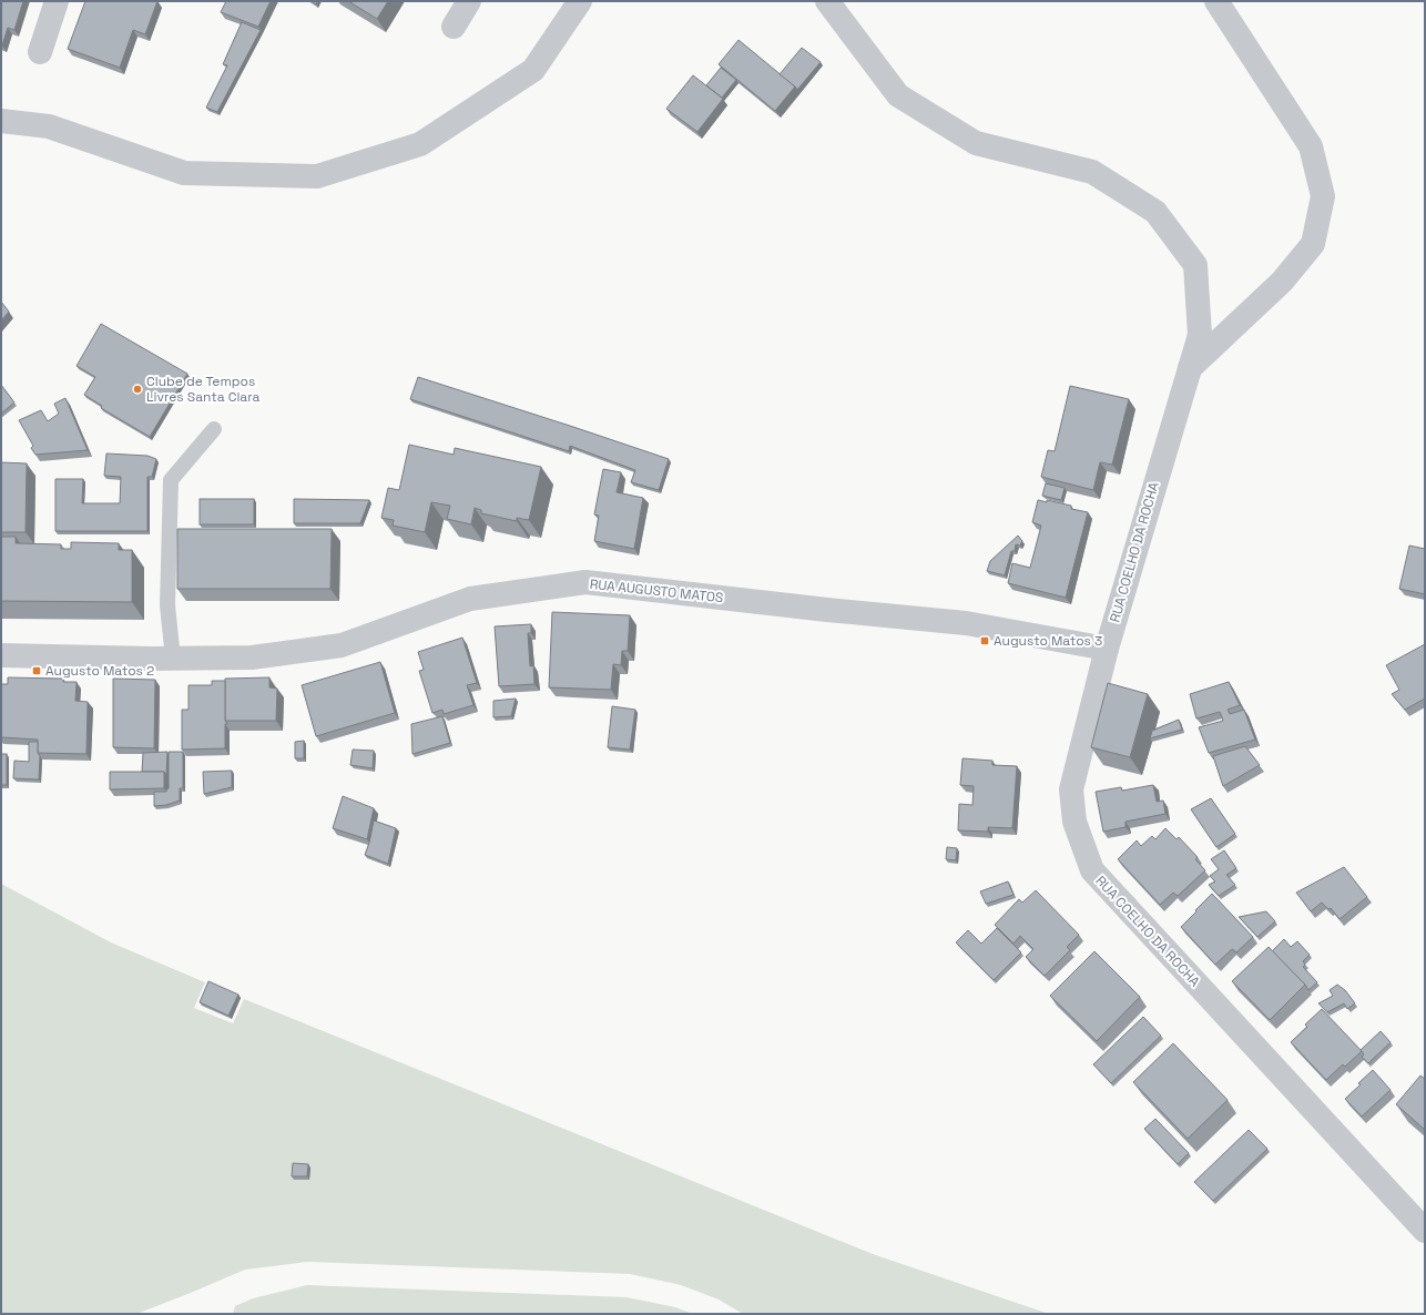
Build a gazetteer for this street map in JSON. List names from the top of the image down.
{
  "streets": {
    "street": ["RUA COELHO DA ROCHA", "RUA AUGUSTO MATOS"]
  },
  "crossings": [
    ["RUA COELHO DA ROCHA", "RUA AUGUSTO MATOS"]
  ],
  "places": {
    "other": ["Clube de Tempos Livres Santa Clara"],
    "transit": ["Augusto Matos 3", "Augusto Matos 2"]
  }
}
